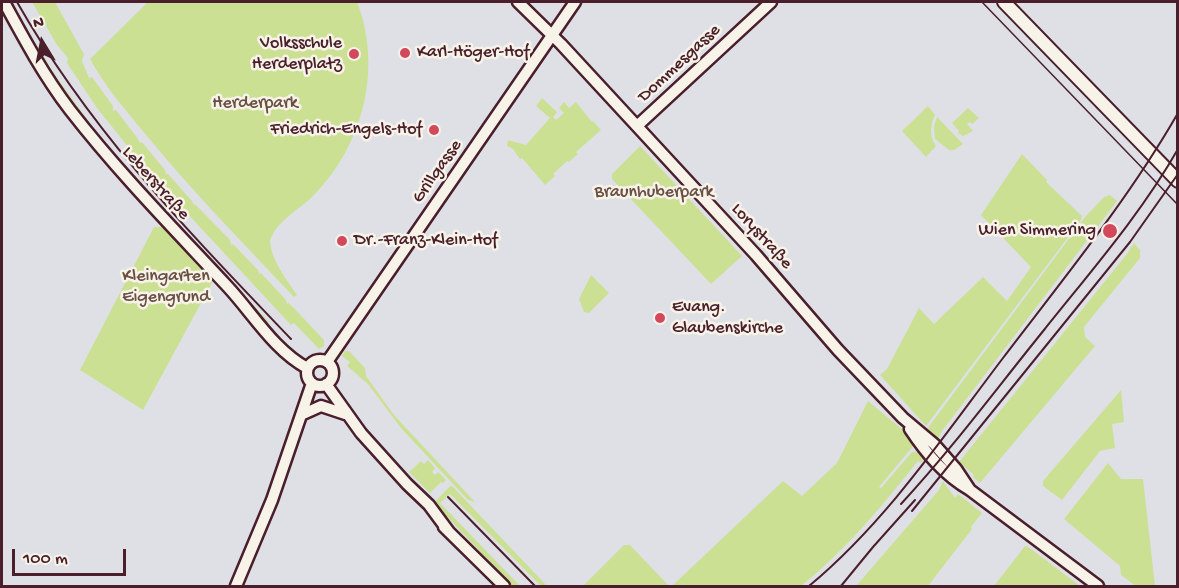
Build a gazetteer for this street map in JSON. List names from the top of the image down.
{
  "streets": {
    "main road": [
      "Dommesgasse",
      "Grillgasse",
      "Leberstraße",
      "Lorystraße"
    ]
  },
  "crossings": [
    ["Dommesgasse", "Lorystraße"],
    ["Grillgasse", "Leberstraße"],
    ["Grillgasse", "Lorystraße"]
  ],
  "parks": ["Herderpark", "Braunhuberpark", "Kleingarten Eigengrund"],
  "places": [
    "Karl-Höger-Hof",
    "Volksschule Herderplatz",
    "Friedrich-Engels-Hof",
    "Wien Simmering",
    "Dr.-Franz-Klein-Hof",
    "Evang. Glaubenskirche"
  ],
  "scale_bar": "100 m",
  "north": "top"
}
